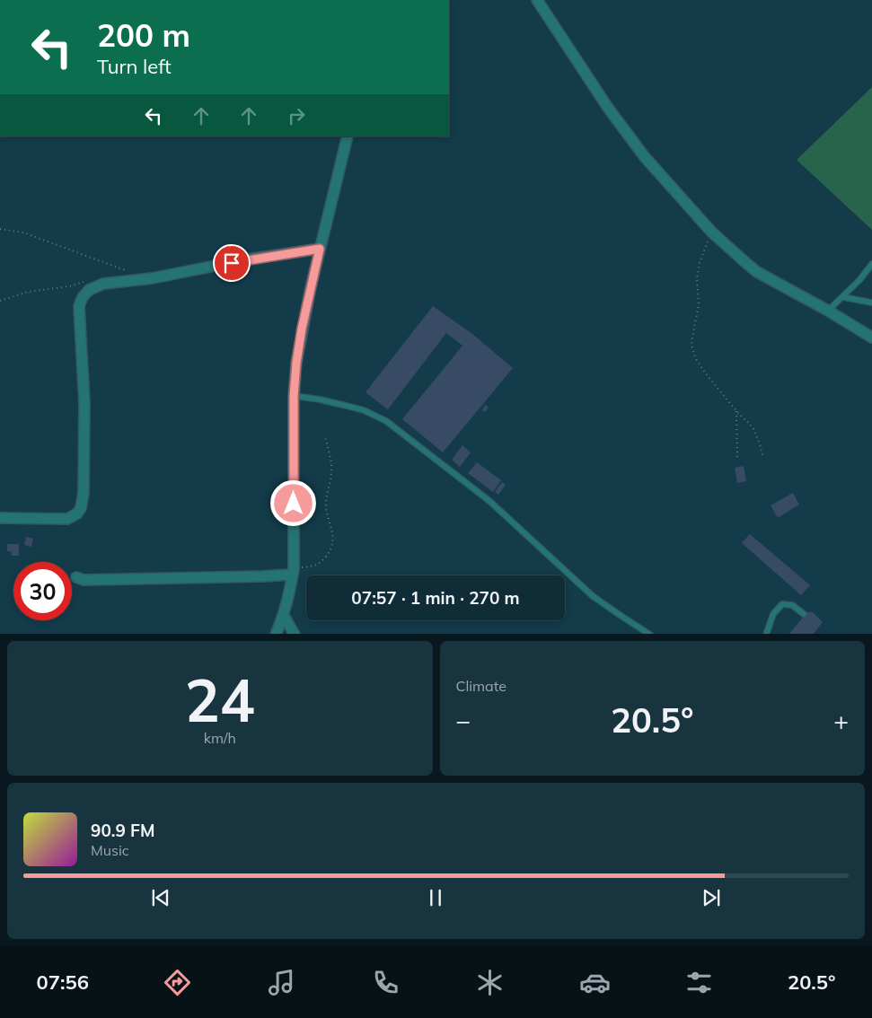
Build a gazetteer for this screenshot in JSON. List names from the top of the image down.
{
  "page": {
    "turn": ["200 m", "Turn left"],
    "limit": "30",
    "trip": "07:57 · 1 min · 270 m",
    "tile": [
      ["24", "km/h"],
      "Climate"
    ],
    "heat": ["−", "20.5°", "+"],
    "song": ["90.9 FM", "Music"],
    "tabs": ["07:56", "20.5°"]
  }
}
